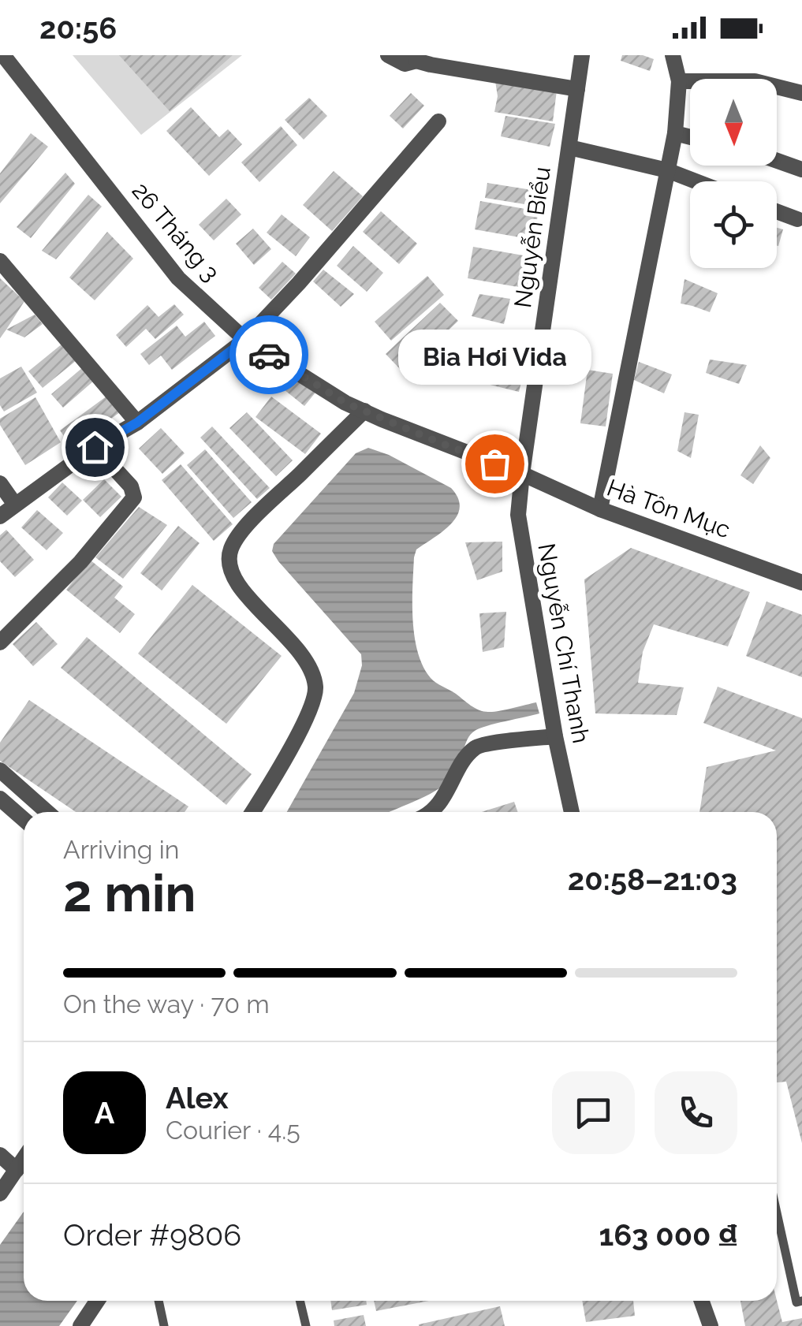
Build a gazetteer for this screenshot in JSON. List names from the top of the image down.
{
  "streets": {
    "street": [
      "26 Tháng 3",
      "Nguyễn Biểu",
      "Hà Tôn Mục",
      "Nguyễn Chí Thanh"
    ]
  },
  "crossings": [
    ["26 Tháng 3", "Nguyễn Biểu"],
    ["26 Tháng 3", "Hà Tôn Mục"],
    ["26 Tháng 3", "Nguyễn Chí Thanh"],
    ["Nguyễn Biểu", "Hà Tôn Mục"],
    ["Nguyễn Biểu", "Nguyễn Chí Thanh"],
    ["Hà Tôn Mục", "Nguyễn Chí Thanh"]
  ],
  "places": ["Bia Hơi Vida"],
  "north": "bottom",
  "page": {
    "status": "20:56",
    "bubble": "Bia Hơi Vida",
    "heading": ["2 min", "Arriving in", "20:58–21:03"],
    "panel": [
      "Alex",
      "Courier · 4.5",
      "Order #9806",
      "163 000 ₫"
    ],
    "bar": "On the way · 70 m",
    "round": "A"
  }
}
